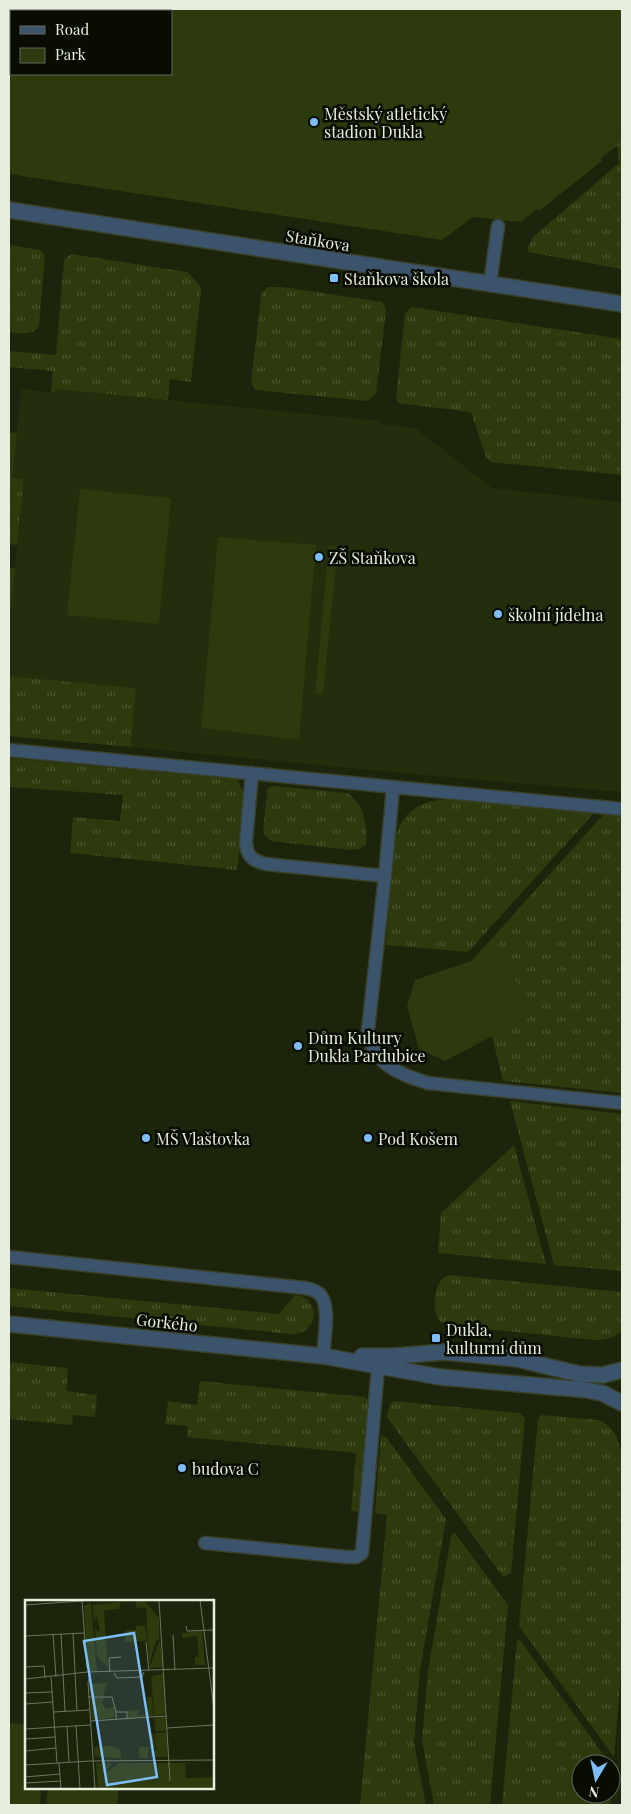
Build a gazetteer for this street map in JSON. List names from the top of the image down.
{
  "streets": {
    "street": ["Staňkova", "Gorkého"]
  },
  "places": {
    "other": [
      "Městský atletický stadion Dukla",
      "ZŠ Staňkova",
      "školní jídelna",
      "Dům Kultury Dukla Pardubice",
      "MŠ Vlaštovka",
      "Pod Košem",
      "budova C"
    ],
    "transit": ["Staňkova škola", "Dukla, kulturní dům"]
  },
  "legend": ["Road", "Park"],
  "north": "bottom"
}
